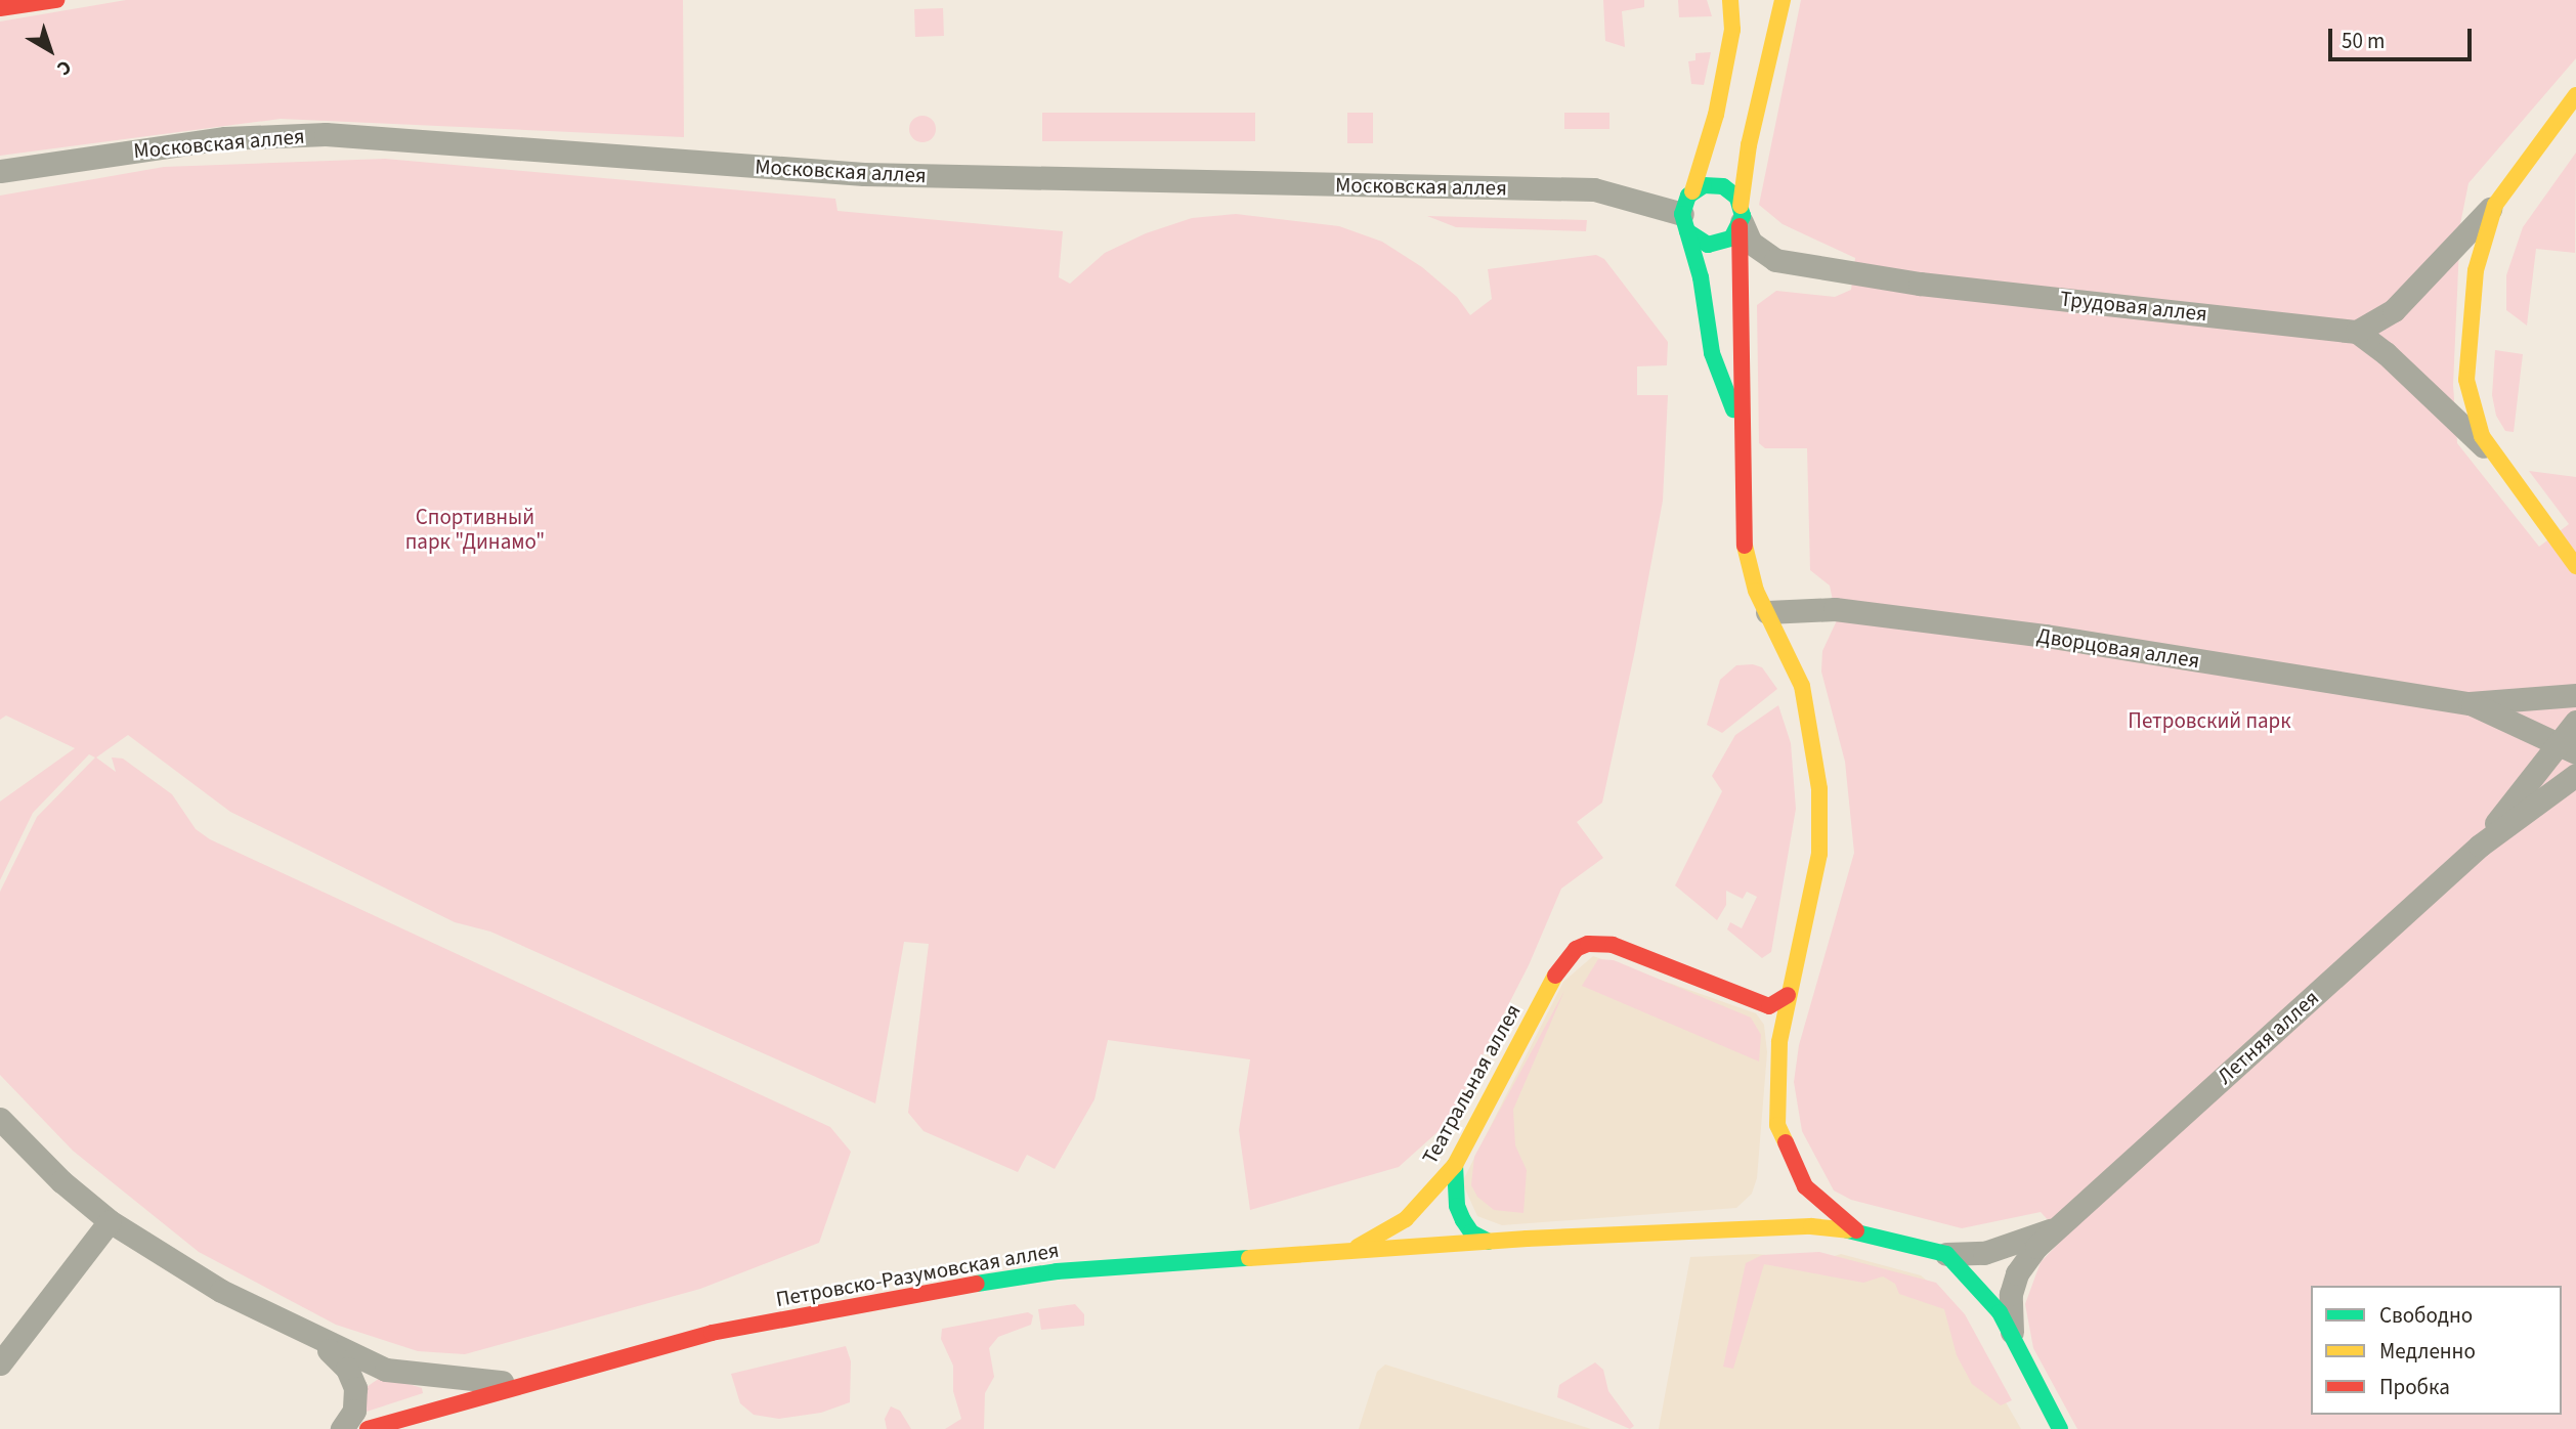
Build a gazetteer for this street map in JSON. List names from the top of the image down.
{
  "streets": {
    "street": [
      "Московская аллея",
      "Трудовая аллея",
      "Дворцовая аллея",
      "Летняя аллея",
      "Театральная аллея",
      "Петровско-Разумовская аллея"
    ]
  },
  "crossings": [
    ["Московская аллея", "Трудовая аллея"],
    ["Дворцовая аллея", "Летняя аллея"],
    ["Театральная аллея", "Петровско-Разумовская аллея"]
  ],
  "parks": ["Спортивный парк \"Динамо\"", "Петровский парк"],
  "legend": ["Свободно", "Медленно", "Пробка"],
  "scale_bar": "50 m",
  "north": "bottom right"
}
